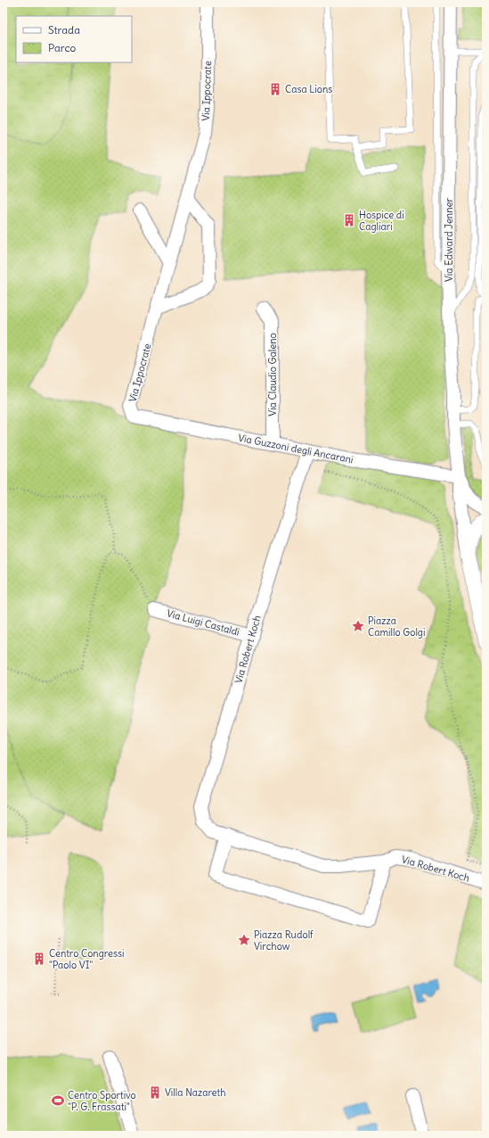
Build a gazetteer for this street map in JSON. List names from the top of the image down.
{
  "streets": {
    "street": [
      "Via Ippocrate",
      "Via Edward Jenner",
      "Via Claudio Galeno",
      "Via Guzzoni degli Ancarani",
      "Via Luigi Castaldi",
      "Via Robert Koch"
    ]
  },
  "crossings": [
    ["Via Ippocrate", "Via Guzzoni degli Ancarani"],
    ["Via Edward Jenner", "Via Guzzoni degli Ancarani"],
    ["Via Claudio Galeno", "Via Guzzoni degli Ancarani"],
    ["Via Guzzoni degli Ancarani", "Via Robert Koch"],
    ["Via Luigi Castaldi", "Via Robert Koch"]
  ],
  "places": {
    "building": [
      "Casa Lions",
      "Hospice di Cagliari",
      "Centro Congressi \"Paolo VI\"",
      "Villa Nazareth"
    ],
    "place": ["Piazza Camillo Golgi", "Piazza Rudolf Virchow"],
    "sports": ["Centro Sportivo \"P. G. Frassati\""]
  },
  "legend": ["Strada", "Parco"]
}
